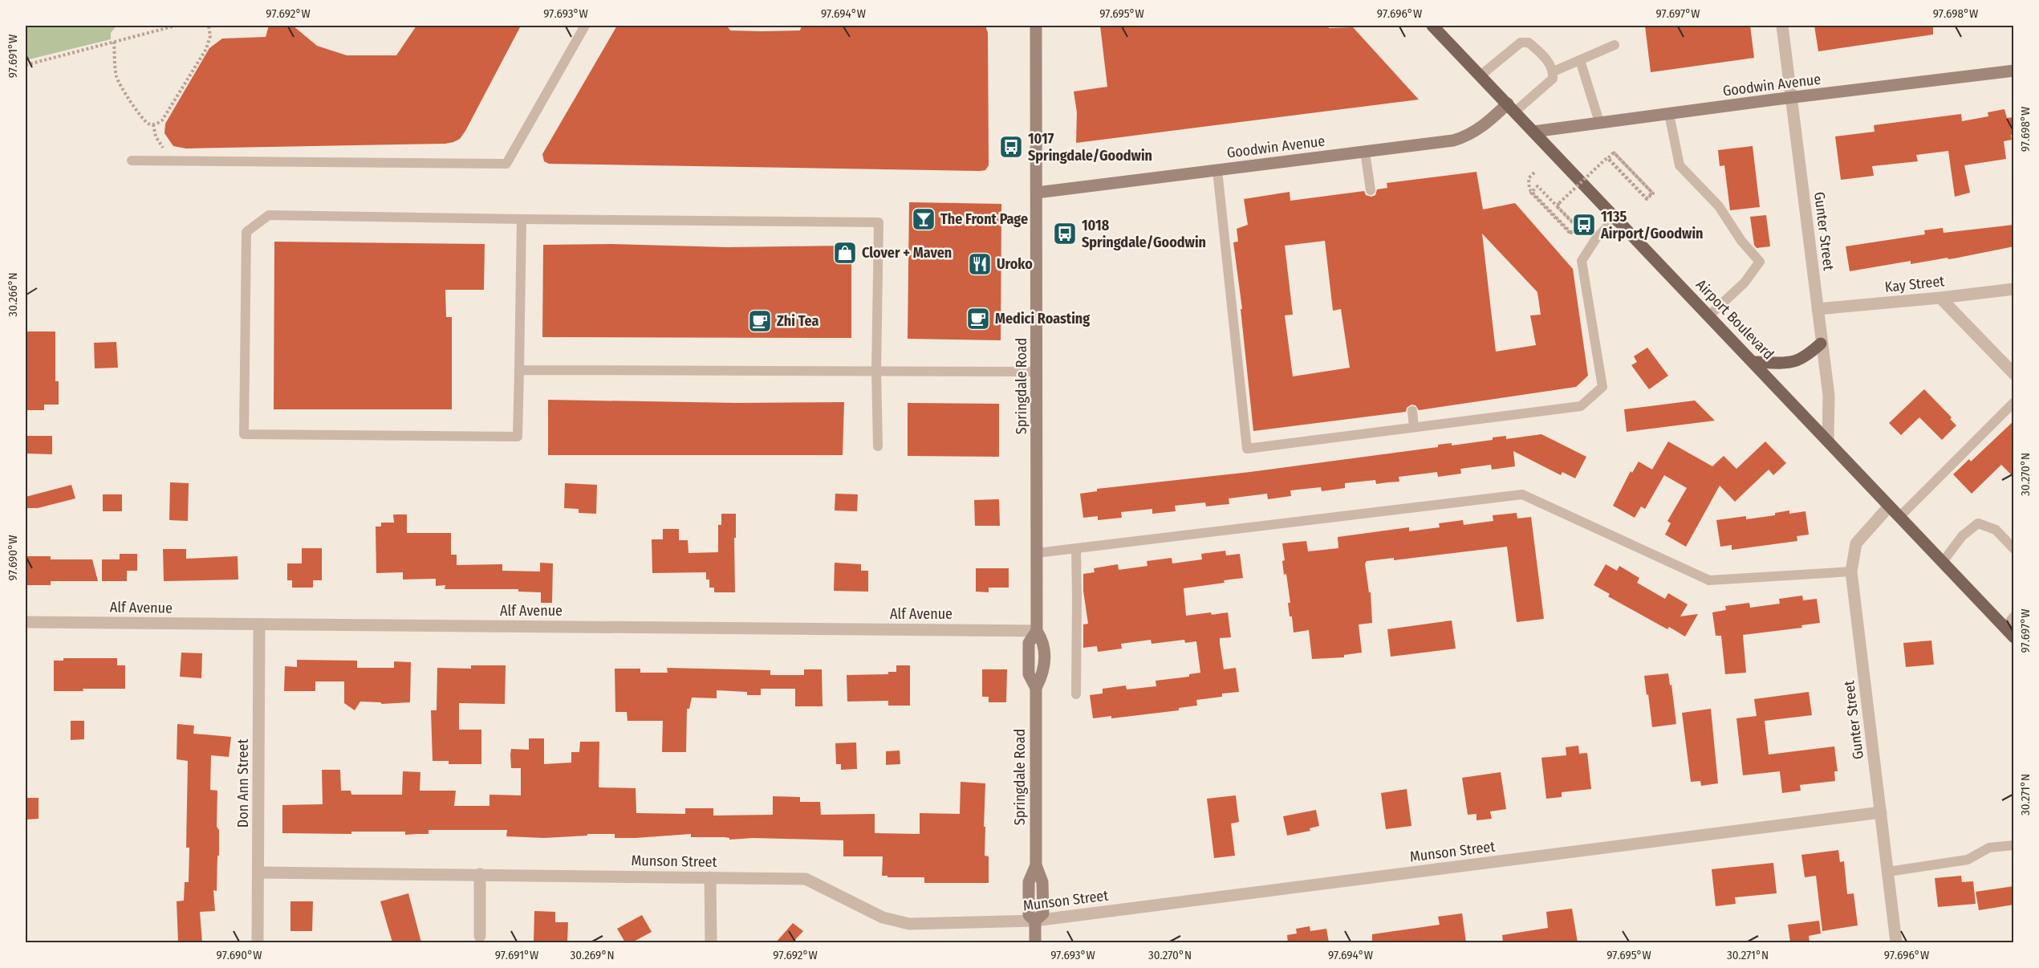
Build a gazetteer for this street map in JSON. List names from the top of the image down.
{
  "streets": {
    "main road": ["Airport Boulevard"],
    "street": [
      "Goodwin Avenue",
      "Gunter Street",
      "Kay Street",
      "Springdale Road",
      "Alf Avenue",
      "Don Ann Street",
      "Munson Street"
    ]
  },
  "crossings": [
    ["Goodwin Avenue", "Gunter Street"],
    ["Goodwin Avenue", "Airport Boulevard"],
    ["Goodwin Avenue", "Springdale Road"],
    ["Gunter Street", "Kay Street"],
    ["Gunter Street", "Airport Boulevard"],
    ["Gunter Street", "Munson Street"],
    ["Springdale Road", "Alf Avenue"],
    ["Springdale Road", "Munson Street"],
    ["Alf Avenue", "Don Ann Street"],
    ["Don Ann Street", "Munson Street"]
  ],
  "places": {
    "bus stop": ["1017 Springdale/Goodwin", "1135 Airport/Goodwin", "1018 Springdale/Goodwin"],
    "bar": ["The Front Page"],
    "shop": ["Clover + Maven"],
    "restaurant": ["Uroko"],
    "cafe": ["Medici Roasting", "Zhi Tea"]
  },
  "coordinates": [
    "97.692°W",
    "97.693°W",
    "97.694°W",
    "97.695°W",
    "97.696°W",
    "97.697°W",
    "97.698°W",
    "97.691°W",
    "30.266°N",
    "30.270°N",
    "97.690°W",
    "30.271°N",
    "30.269°N"
  ]
}
